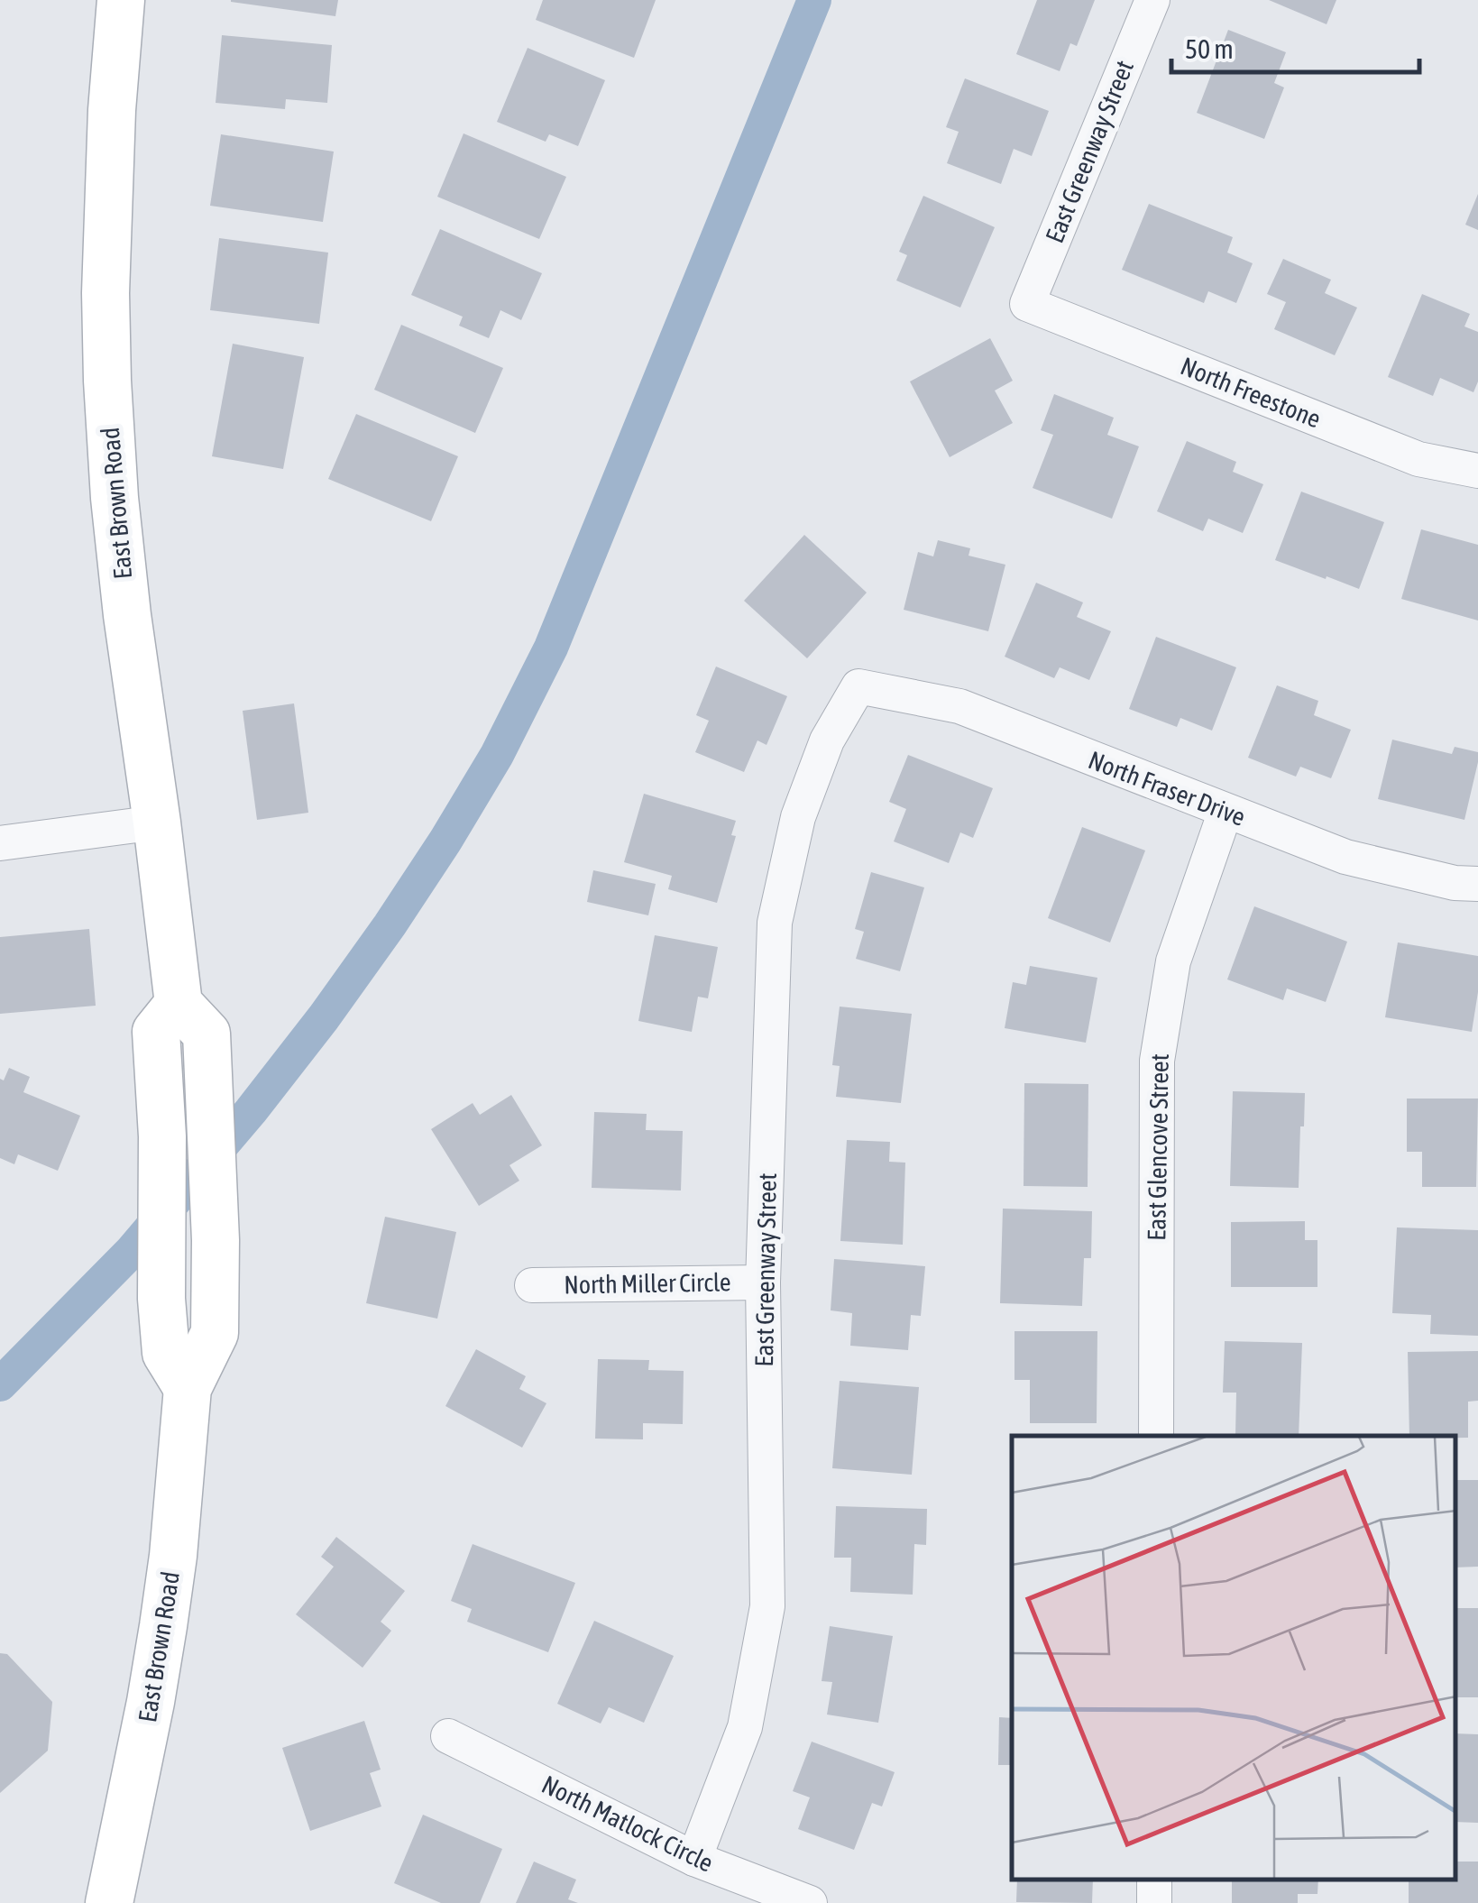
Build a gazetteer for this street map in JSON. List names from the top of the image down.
{
  "streets": {
    "main road": ["East Brown Road"],
    "street": [
      "East Greenway Street",
      "North Freestone",
      "North Fraser Drive",
      "East Glencove Street",
      "North Miller Circle",
      "North Matlock Circle"
    ]
  },
  "crossings": [
    ["East Greenway Street", "North Freestone"],
    ["East Greenway Street", "North Fraser Drive"],
    ["East Greenway Street", "North Miller Circle"],
    ["East Greenway Street", "North Matlock Circle"],
    ["North Fraser Drive", "East Glencove Street"]
  ],
  "scale_bar": "50 m"
}
